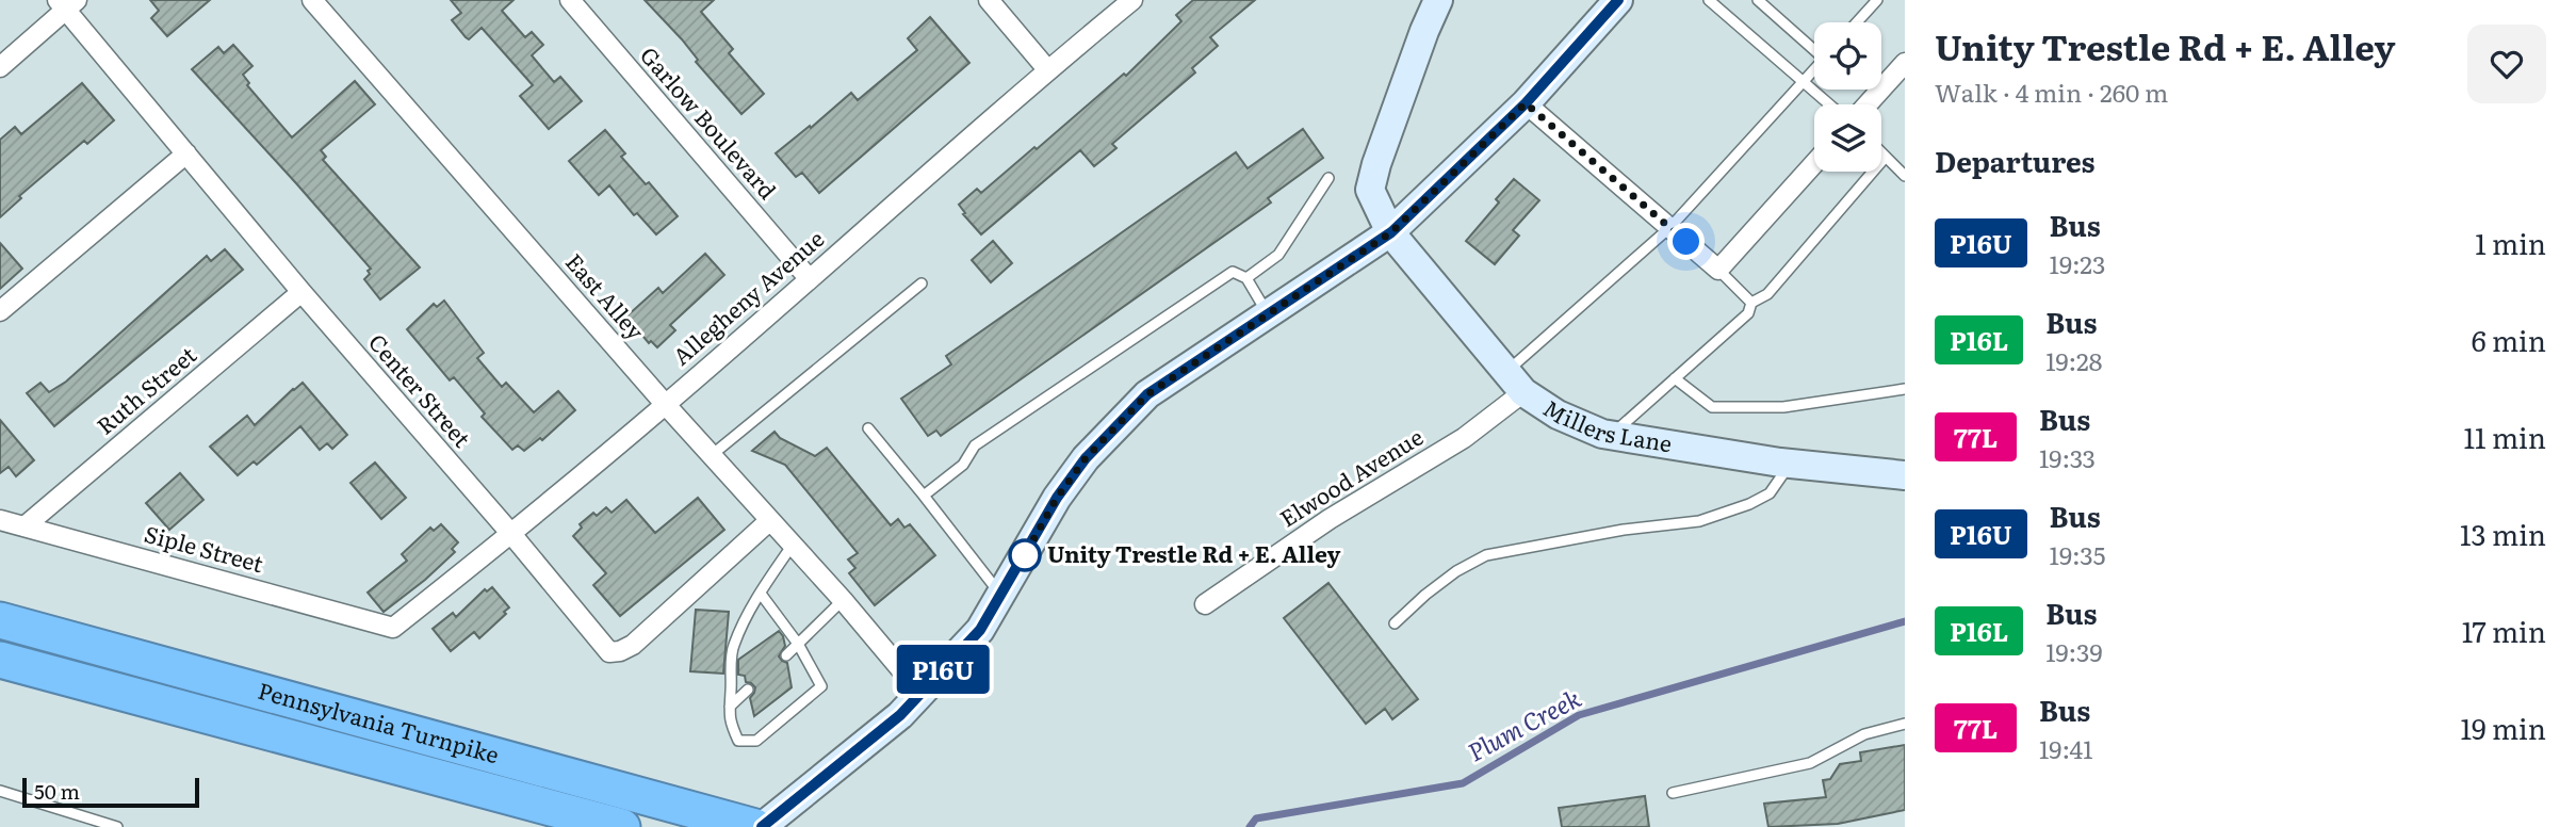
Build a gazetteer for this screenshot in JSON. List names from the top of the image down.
{
  "streets": {
    "highway": ["Pennsylvania Turnpike"],
    "street": [
      "Garlow Boulevard",
      "East Alley",
      "Allegheny Avenue",
      "Ruth Street",
      "Center Street",
      "Millers Lane",
      "Elwood Avenue",
      "Siple Street"
    ]
  },
  "crossings": [
    ["Garlow Boulevard", "Allegheny Avenue"],
    ["East Alley", "Allegheny Avenue"],
    ["East Alley", "Center Street"],
    ["Allegheny Avenue", "Center Street"],
    ["Allegheny Avenue", "Siple Street"],
    ["Ruth Street", "Center Street"],
    ["Ruth Street", "Siple Street"],
    ["Millers Lane", "Elwood Avenue"]
  ],
  "water": ["Plum Creek"],
  "places": ["Unity Trestle Rd + E. Alley"],
  "lines": ["bus line P16U"],
  "scale_bar": "50 m",
  "page": {
    "on_map": "P16U",
    "heading": [
      ["Unity Trestle Rd + E. Alley", "Walk · 4 min · 260 m"],
      "Departures"
    ],
    "list": [
      {
        "mark": "P16U",
        "name": "Bus",
        "note": "19:23",
        "value": "1 min"
      },
      {
        "mark": "P16L",
        "name": "Bus",
        "note": "19:28",
        "value": "6 min"
      },
      {
        "mark": "77L",
        "name": "Bus",
        "note": "19:33",
        "value": "11 min"
      },
      {
        "mark": "P16U",
        "name": "Bus",
        "note": "19:35",
        "value": "13 min"
      },
      {
        "mark": "P16L",
        "name": "Bus",
        "note": "19:39",
        "value": "17 min"
      },
      {
        "mark": "77L",
        "name": "Bus",
        "note": "19:41",
        "value": "19 min"
      }
    ],
    "scale": "50 m"
  }
}
